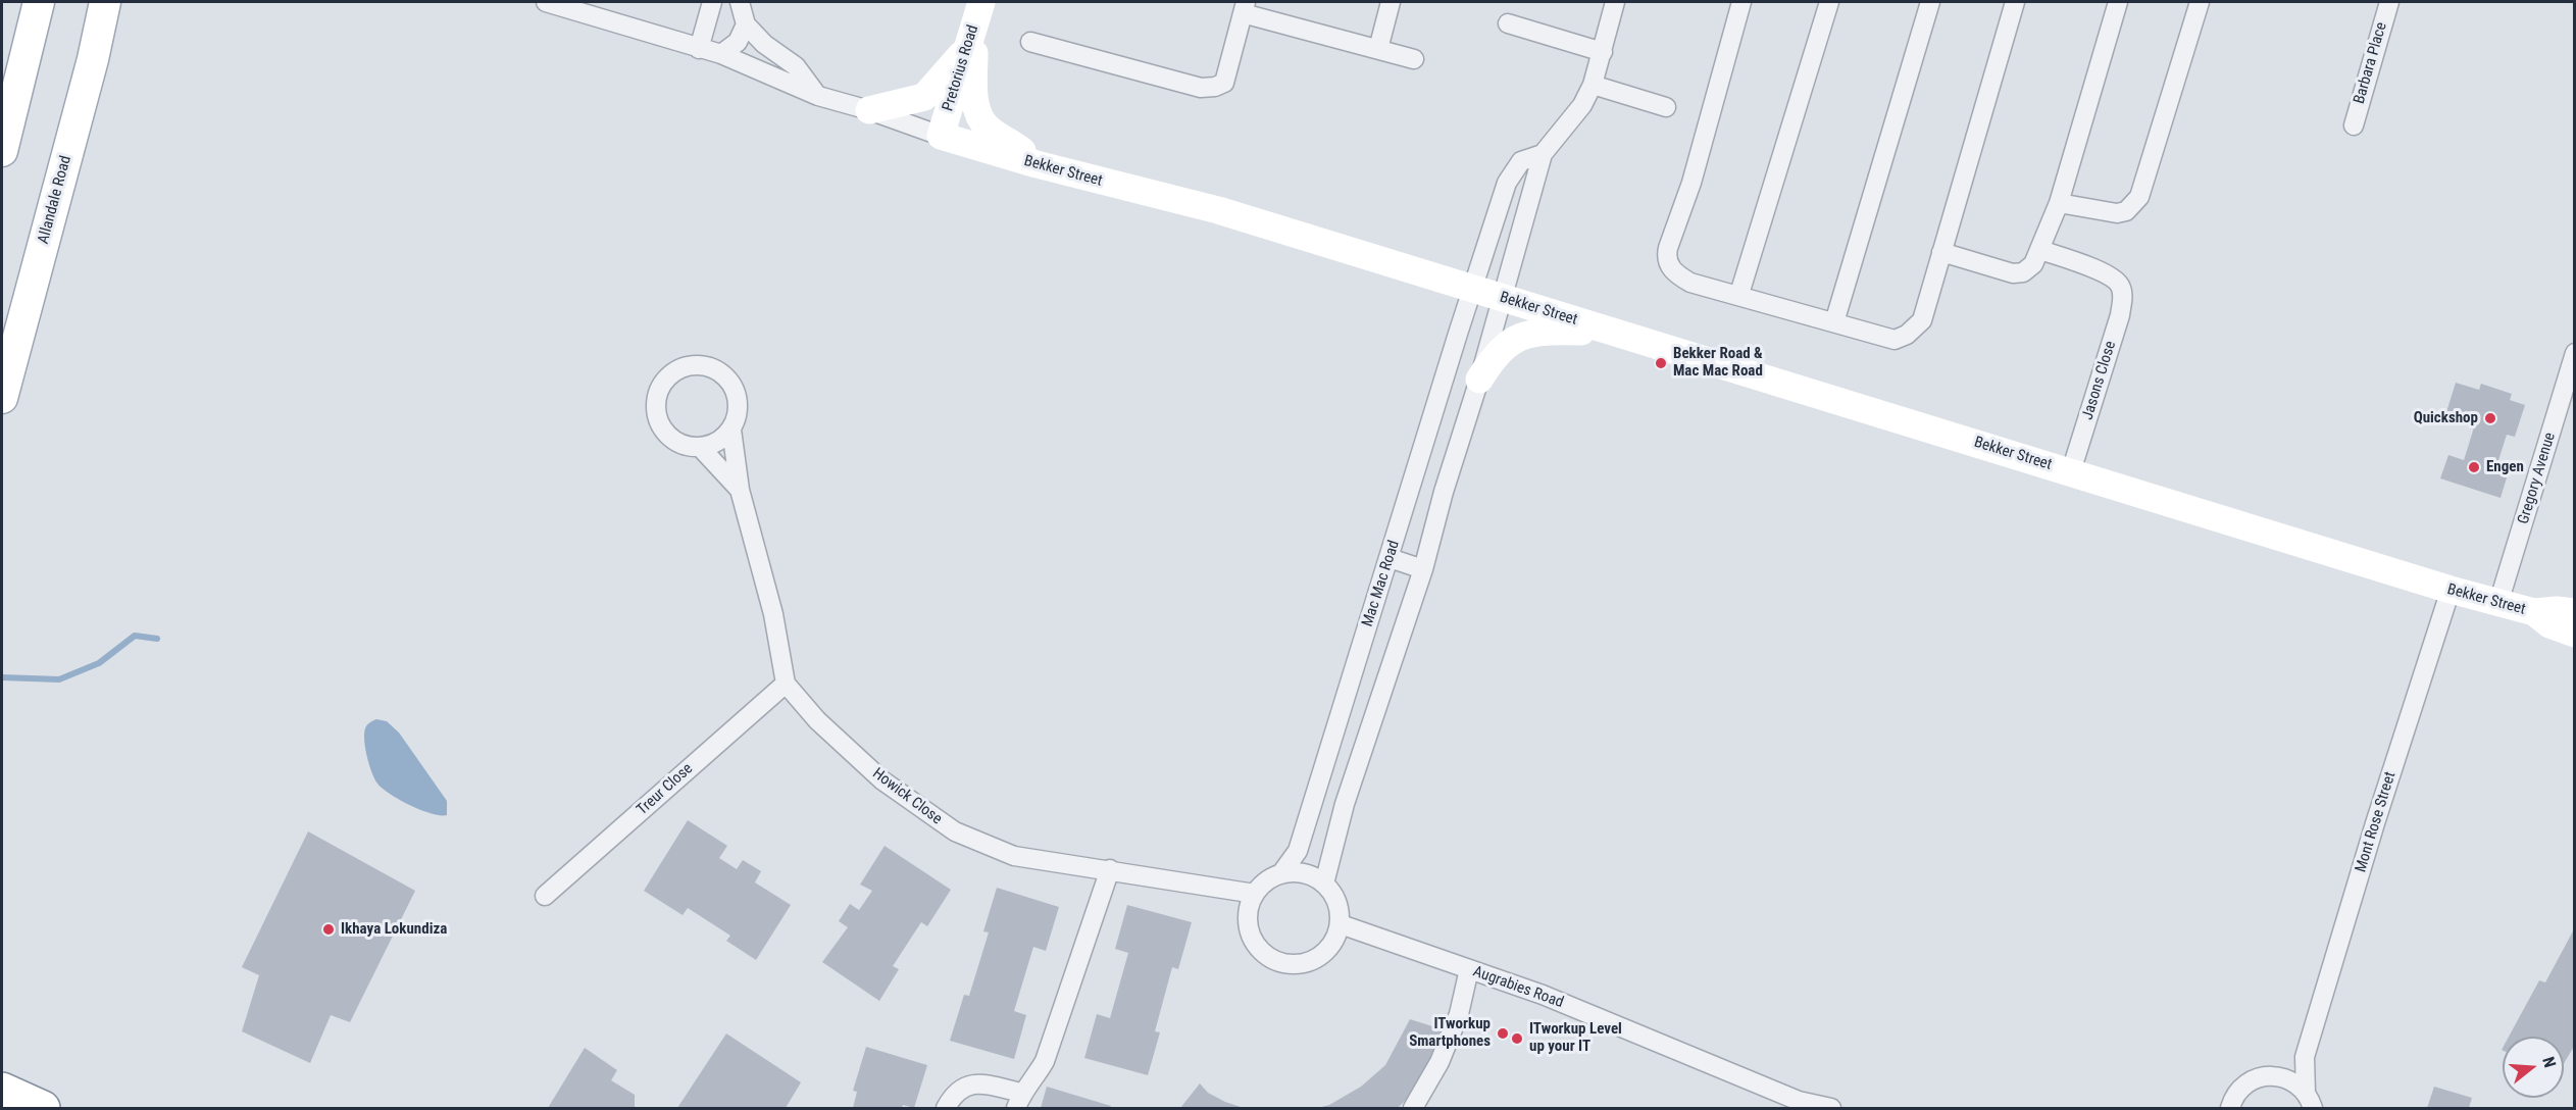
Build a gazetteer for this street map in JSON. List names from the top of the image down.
{
  "streets": {
    "main road": ["Allandale Road"],
    "street": [
      "Barbara Place",
      "Pretorius Road",
      "Bekker Street",
      "Jasons Close",
      "Gregory Avenue",
      "Mac Mac Road",
      "Treur Close",
      "Howick Close",
      "Mont Rose Street",
      "Augrabies Road"
    ]
  },
  "crossings": [
    ["Pretorius Road", "Bekker Street"],
    ["Bekker Street", "Jasons Close"],
    ["Bekker Street", "Gregory Avenue"],
    ["Bekker Street", "Mac Mac Road"],
    ["Bekker Street", "Mont Rose Street"],
    ["Mac Mac Road", "Howick Close"],
    ["Mac Mac Road", "Augrabies Road"],
    ["Treur Close", "Howick Close"],
    ["Howick Close", "Augrabies Road"]
  ],
  "places": [
    "Bekker Road & Mac Mac Road",
    "Quickshop",
    "Engen",
    "Ikhaya Lokundiza",
    "ITworkup Smartphones",
    "ITworkup Level up your IT"
  ],
  "north": "right"
}
